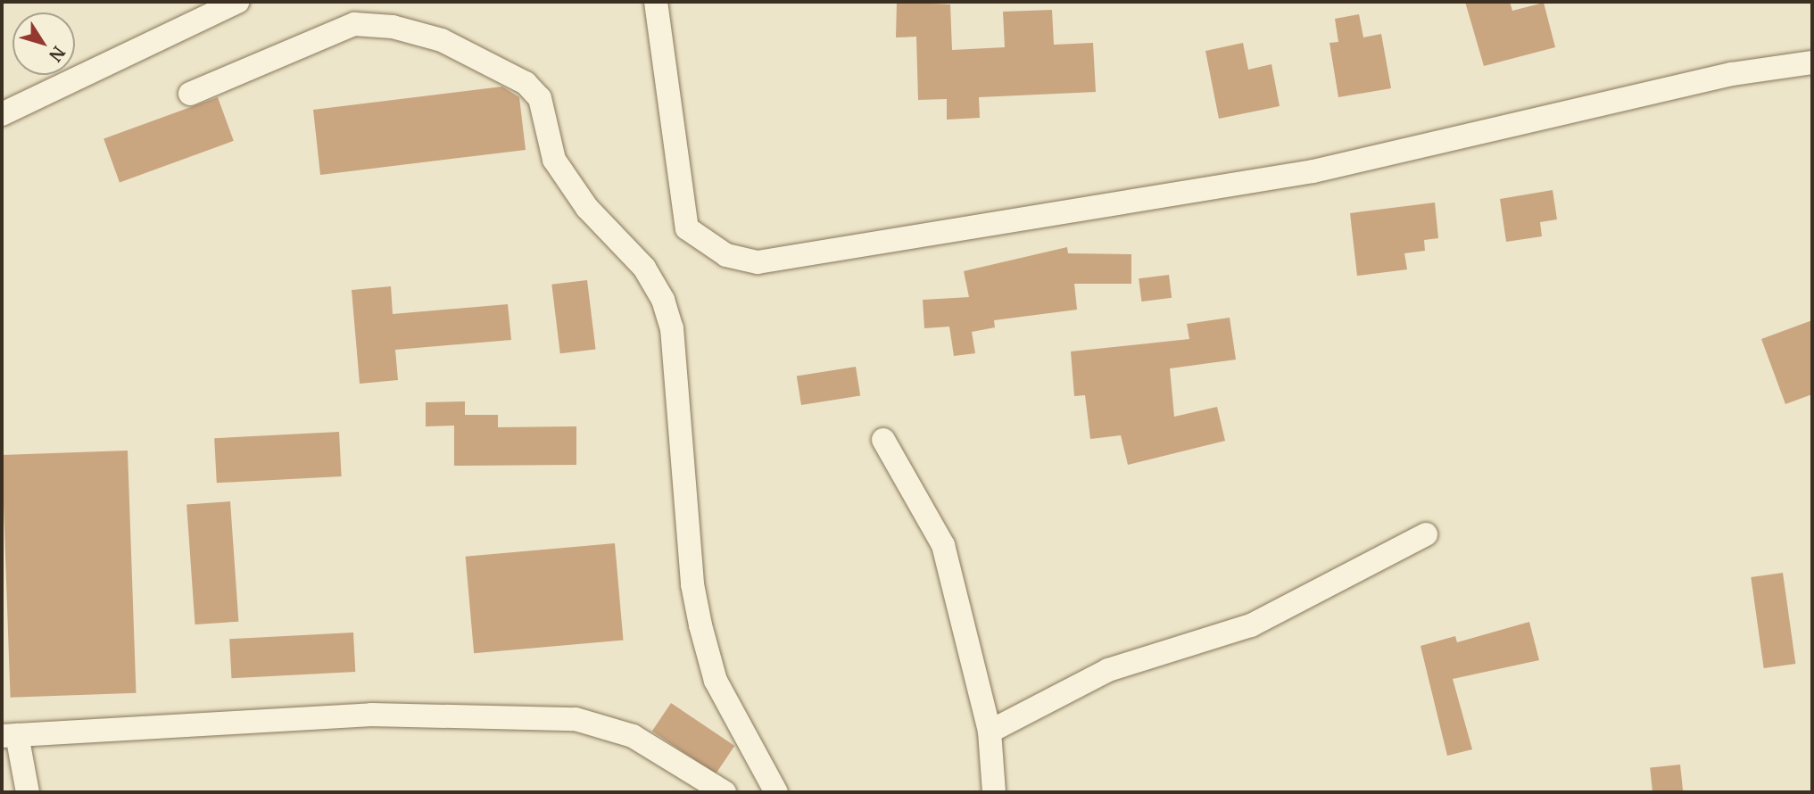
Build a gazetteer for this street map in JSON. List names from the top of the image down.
{
  "north": "bottom right"
}
